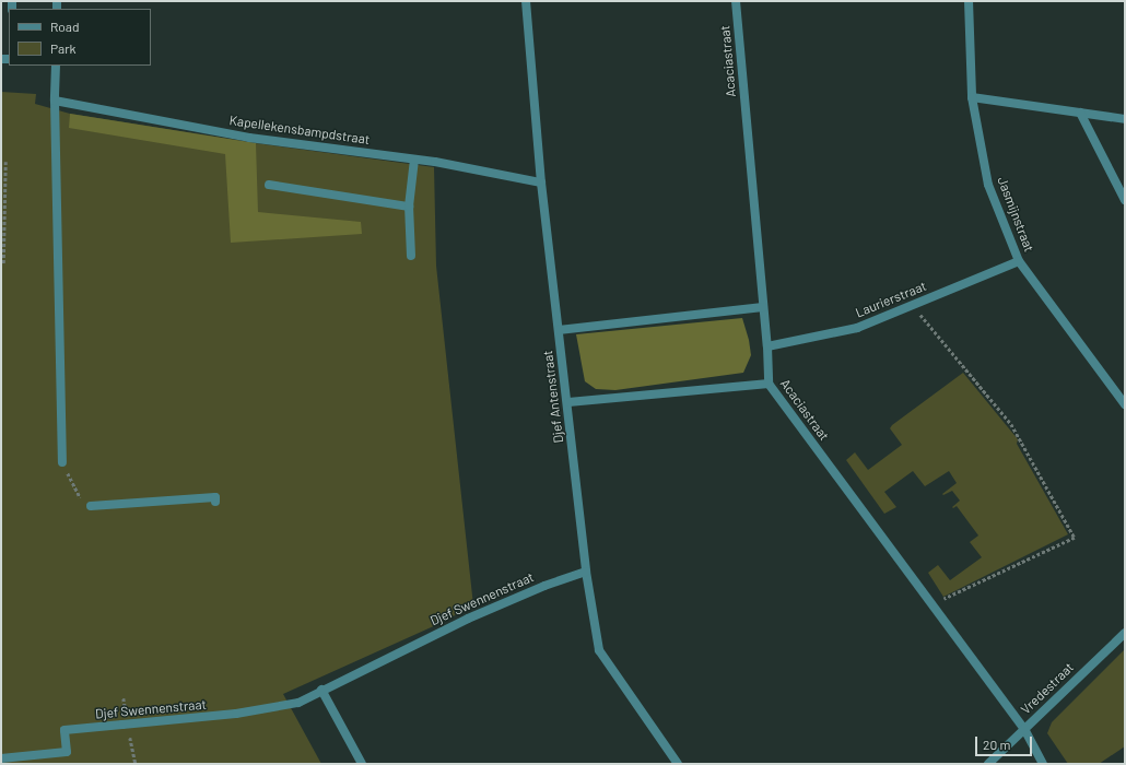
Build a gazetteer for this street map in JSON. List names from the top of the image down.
{
  "streets": {
    "street": [
      "Acaciastraat",
      "Kapellekensbampdstraat",
      "Jasmijnstraat",
      "Laurierstraat",
      "Djef Antenstraat",
      "Djef Swennenstraat",
      "Vredestraat"
    ]
  },
  "crossings": [
    ["Acaciastraat", "Laurierstraat"],
    ["Acaciastraat", "Vredestraat"],
    ["Kapellekensbampdstraat", "Djef Antenstraat"],
    ["Jasmijnstraat", "Laurierstraat"],
    ["Djef Antenstraat", "Djef Swennenstraat"]
  ],
  "legend": ["Road", "Park"],
  "scale_bar": "20 m"
}
